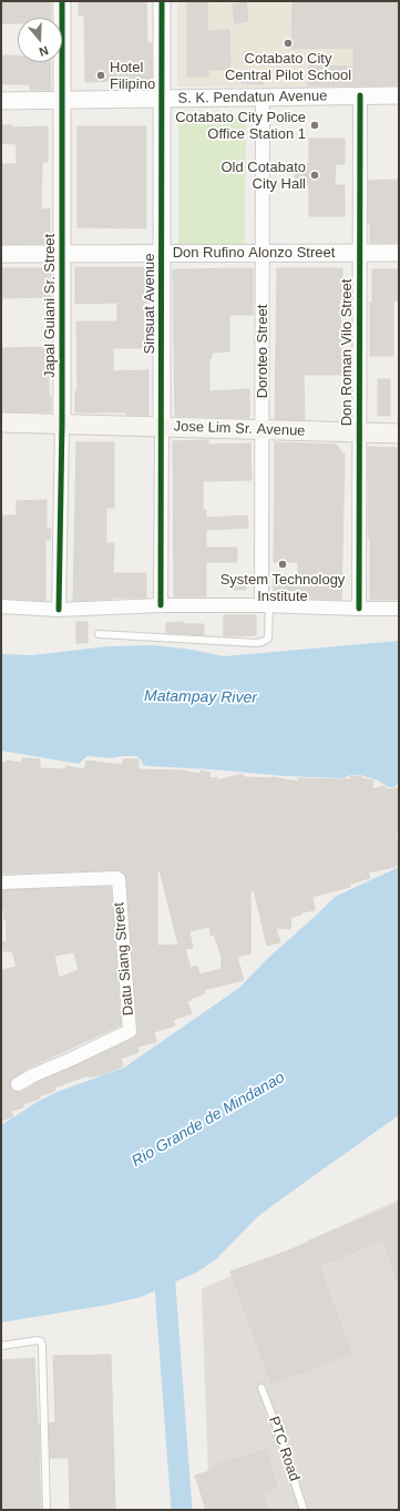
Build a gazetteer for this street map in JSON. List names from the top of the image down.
{
  "streets": {
    "main road": ["Jose Lim Sr. Avenue"],
    "street": [
      "S. K. Pendatun Avenue",
      "Don Rufino Alonzo Street",
      "Sinsuat Avenue",
      "Japal Guiani Sr. Street",
      "Doroteo Street",
      "Don Roman Vilo Street",
      "Datu Siang Street"
    ],
    "lane": ["PTC Road"]
  },
  "crossings": [
    ["S. K. Pendatun Avenue", "Sinsuat Avenue"],
    ["S. K. Pendatun Avenue", "Japal Guiani Sr. Street"],
    ["S. K. Pendatun Avenue", "Doroteo Street"],
    ["S. K. Pendatun Avenue", "Don Roman Vilo Street"],
    ["Don Rufino Alonzo Street", "Sinsuat Avenue"],
    ["Don Rufino Alonzo Street", "Japal Guiani Sr. Street"],
    ["Don Rufino Alonzo Street", "Doroteo Street"],
    ["Don Rufino Alonzo Street", "Don Roman Vilo Street"],
    ["Sinsuat Avenue", "Jose Lim Sr. Avenue"],
    ["Japal Guiani Sr. Street", "Jose Lim Sr. Avenue"],
    ["Doroteo Street", "Jose Lim Sr. Avenue"],
    ["Don Roman Vilo Street", "Jose Lim Sr. Avenue"]
  ],
  "water": ["Matampay River", "Rio Grande de Mindanao"],
  "places": [
    "Cotabato City Central Pilot School",
    "Hotel Filipino",
    "Cotabato City Police Office Station 1",
    "Old Cotabato City Hall",
    "System Technology Institute"
  ],
  "north": "bottom"
}
